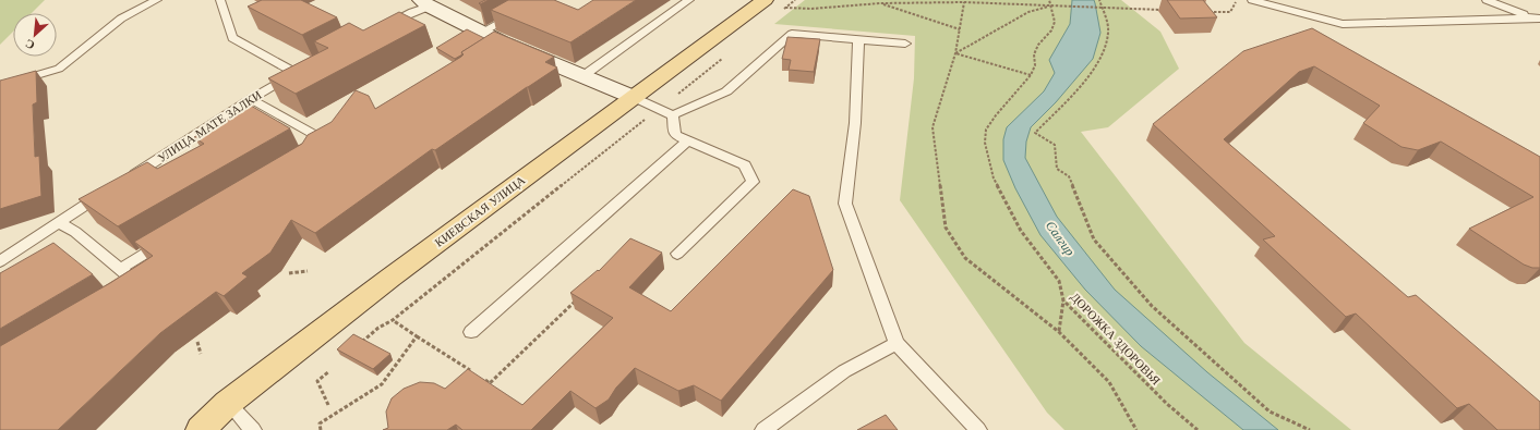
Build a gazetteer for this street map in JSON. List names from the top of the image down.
{
  "streets": {
    "main road": ["КИЕВСКАЯ УЛИЦА"],
    "lane": ["УЛИЦА МАТЕ ЗАЛКИ"],
    "path": ["ДОРОЖКА ЗДОРОВЬЯ"]
  },
  "water": ["Салгир"],
  "north": "bottom left"
}
